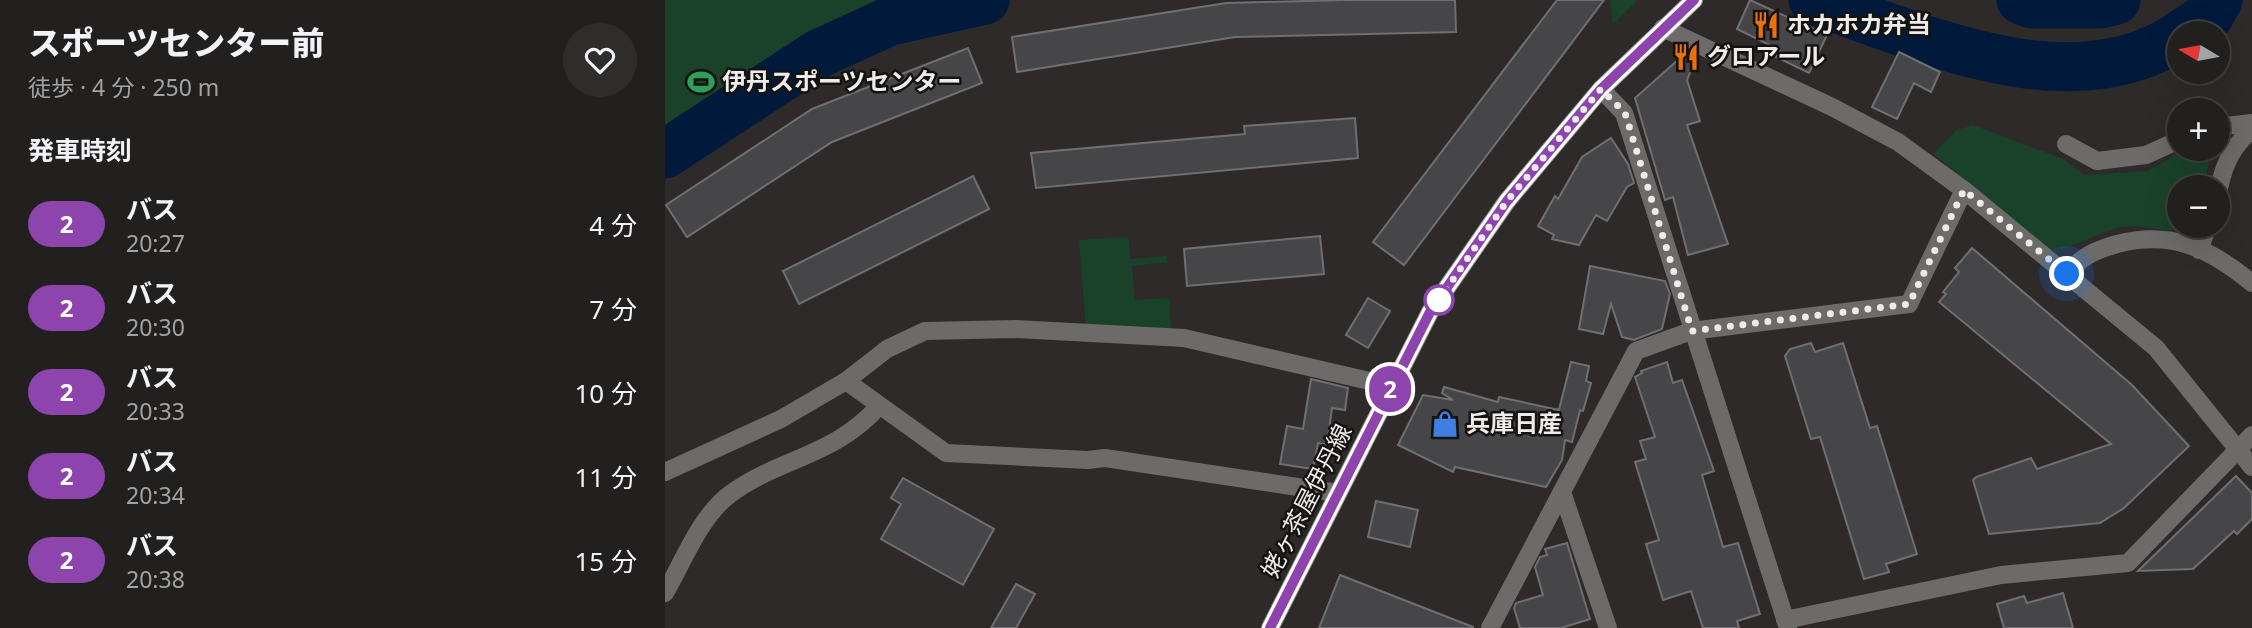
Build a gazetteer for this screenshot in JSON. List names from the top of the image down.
{
  "streets": {
    "main road": ["姥ヶ茶屋伊丹線"]
  },
  "places": {
    "restaurant": ["ホカホカ弁当", "グロアール"],
    "sports": ["伊丹スポーツセンター"],
    "shop": ["兵庫日産"]
  },
  "lines": ["bus line 2"],
  "north": "left",
  "page": {
    "heading": [
      ["スポーツセンター前", "徒歩 · 4 分 · 250 m"],
      "発車時刻"
    ],
    "on_map": "2",
    "map_buttons": ["+", "−"],
    "list": [
      {
        "mark": "2",
        "name": "バス",
        "note": "20:27",
        "value": "4 分"
      },
      {
        "mark": "2",
        "name": "バス",
        "note": "20:30",
        "value": "7 分"
      },
      {
        "mark": "2",
        "name": "バス",
        "note": "20:33",
        "value": "10 分"
      },
      {
        "mark": "2",
        "name": "バス",
        "note": "20:34",
        "value": "11 分"
      },
      {
        "mark": "2",
        "name": "バス",
        "note": "20:38",
        "value": "15 分"
      }
    ]
  }
}
